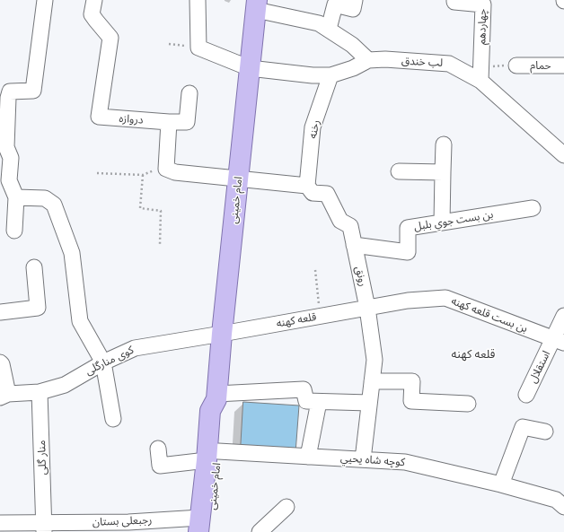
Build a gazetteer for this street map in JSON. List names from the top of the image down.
{
  "streets": {
    "main road": ["امام خمینی"],
    "street": [
      "چهاردهم",
      "لب خندق",
      "حمام",
      "دروازه",
      "رخنه",
      "بن بست جوي بلبل",
      "رونق",
      "بن بست قلعه کهنه",
      "قلعه کهنه",
      "کوی منارگلی",
      "استقلال",
      "منار گلی",
      "کوچه شاه يحيي",
      "رجبعلی بستان"
    ]
  },
  "crossings": [
    ["چهاردهم", "لب خندق"],
    ["لب خندق", "رخنه"],
    ["لب خندق", "امام خمینی"],
    ["رخنه", "رونق"],
    ["امام خمینی", "رونق"],
    ["امام خمینی", "قلعه کهنه"],
    ["امام خمینی", "کوی منارگلی"],
    ["امام خمینی", "کوچه شاه يحيي"],
    ["امام خمینی", "رجبعلی بستان"],
    ["بن بست جوي بلبل", "رونق"],
    ["رونق", "بن بست قلعه کهنه"],
    ["رونق", "قلعه کهنه"],
    ["رونق", "کوچه شاه يحيي"],
    ["بن بست قلعه کهنه", "قلعه کهنه"],
    ["بن بست قلعه کهنه", "استقلال"],
    ["قلعه کهنه", "کوی منارگلی"],
    ["کوی منارگلی", "منار گلی"],
    ["منار گلی", "رجبعلی بستان"]
  ],
  "districts": ["قلعه کهنه"]
}
